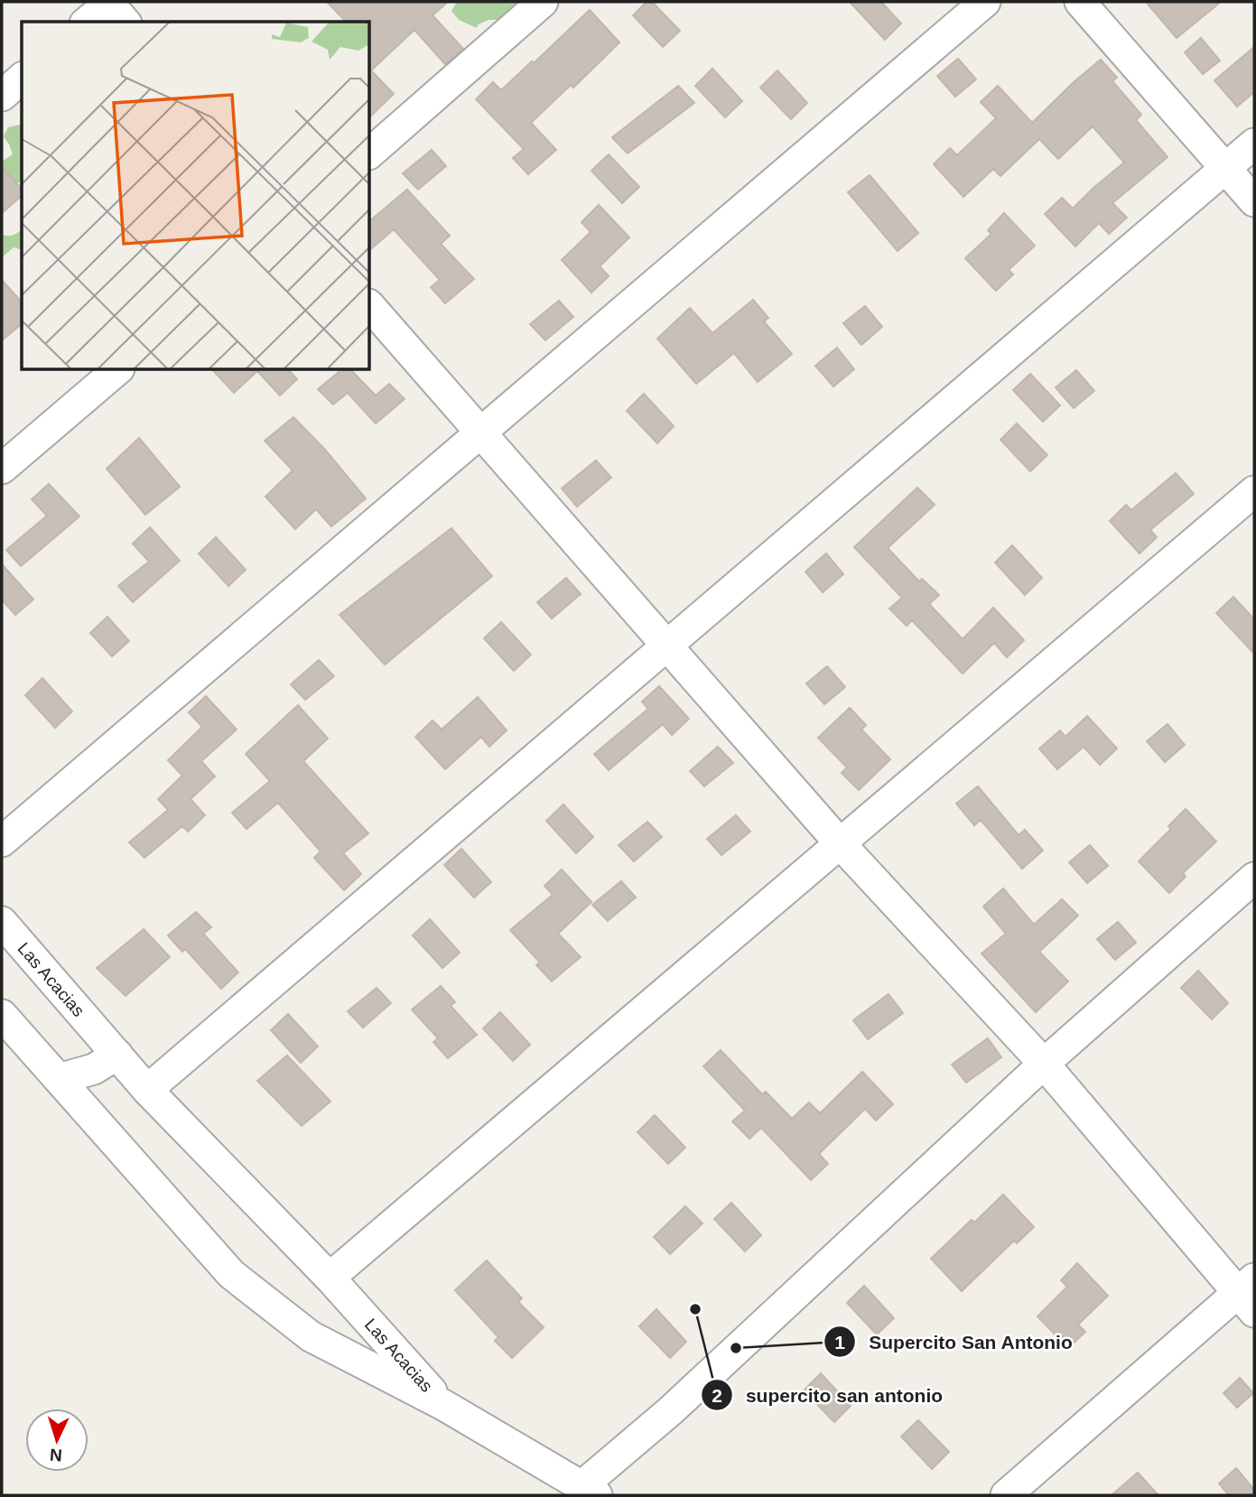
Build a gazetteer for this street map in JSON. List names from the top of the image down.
{
  "streets": {
    "street": ["Las Acacias"]
  },
  "places": ["supercito san antonio", "Supercito San Antonio"],
  "north": "bottom"
}
